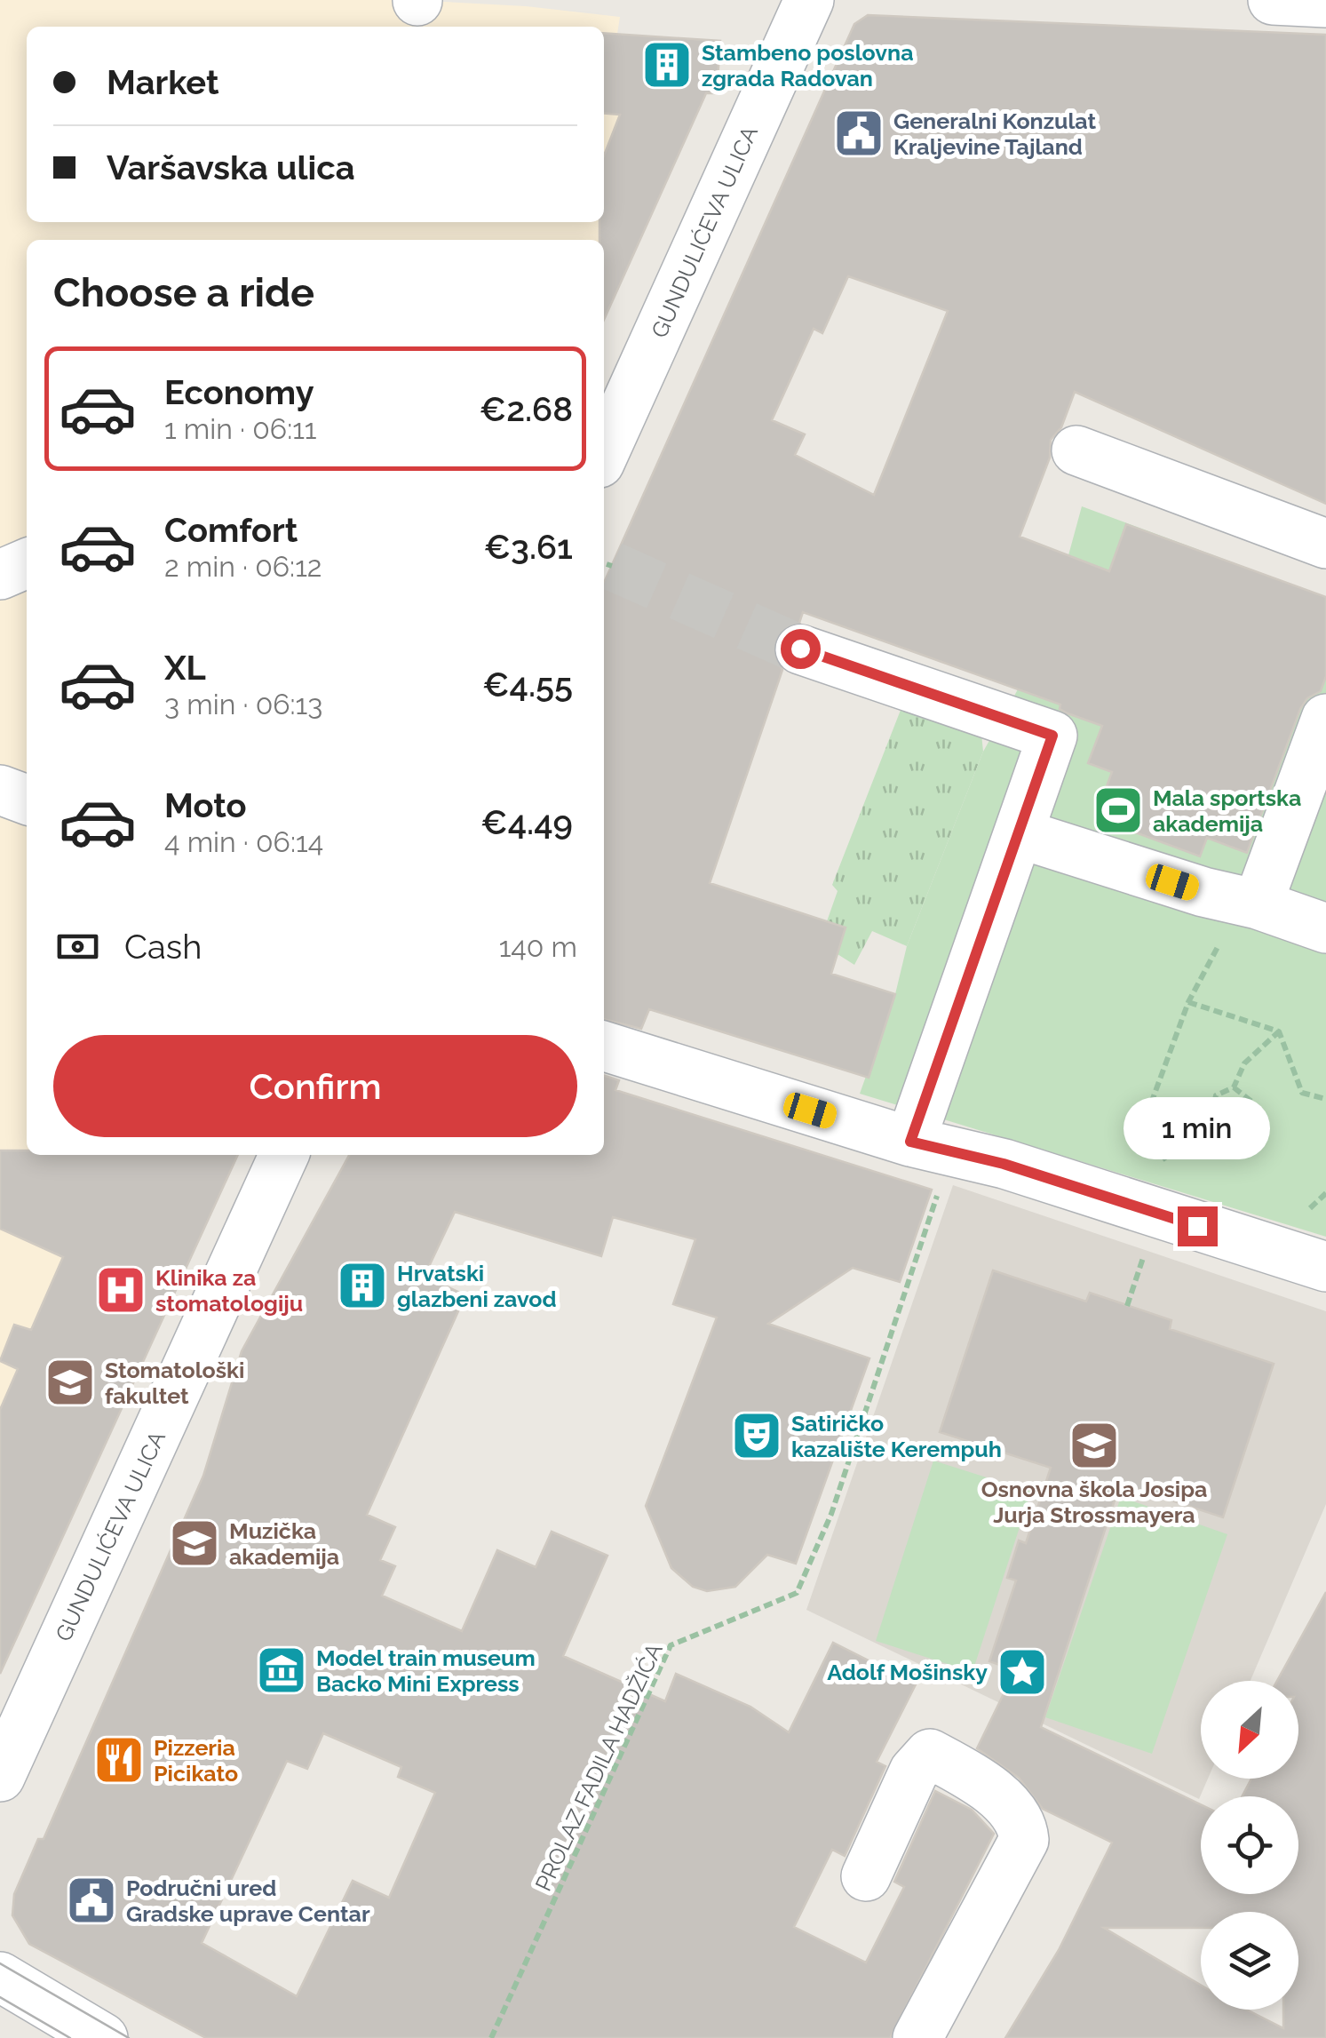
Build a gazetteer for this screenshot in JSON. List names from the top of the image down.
{
  "streets": {
    "street": ["GUNDULIĆEVA ULICA"],
    "path": ["PROLAZ FADILA HADŽIĆA"]
  },
  "places": {
    "building": ["Stambeno poslovna zgrada Radovan", "Hrvatski glazbeni zavod"],
    "public building": ["Generalni Konzulat Kraljevine Tajland", "Područni ured Gradske uprave Centar"],
    "sports": ["Mala sportska akademija"],
    "hospital": ["Klinika za stomatologiju"],
    "school or university": ["Stomatološki fakultet", "Osnovna škola Josipa Jurja Strossmayera", "Muzička akademija"],
    "theatre": ["Satiričko kazalište Kerempuh"],
    "museum": ["Model train museum Backo Mini Express"],
    "place": ["Adolf Mošinsky"],
    "restaurant": ["Pizzeria Picikato"]
  },
  "north": "bottom left",
  "page": {
    "banner": ["Market", "Varšavska ulica"],
    "heading": "Choose a ride",
    "list": [
      {
        "name": "Economy",
        "note": "1 min · 06:11",
        "value": "€2.68"
      },
      {
        "name": "Comfort",
        "note": "2 min · 06:12",
        "value": "€3.61"
      },
      {
        "name": "XL",
        "note": "3 min · 06:13",
        "value": "€4.55"
      },
      {
        "name": "Moto",
        "note": "4 min · 06:14",
        "value": "€4.49"
      }
    ],
    "pay": ["Cash", "140 m"],
    "buttons": "Confirm",
    "bubble": "1 min"
  }
}
